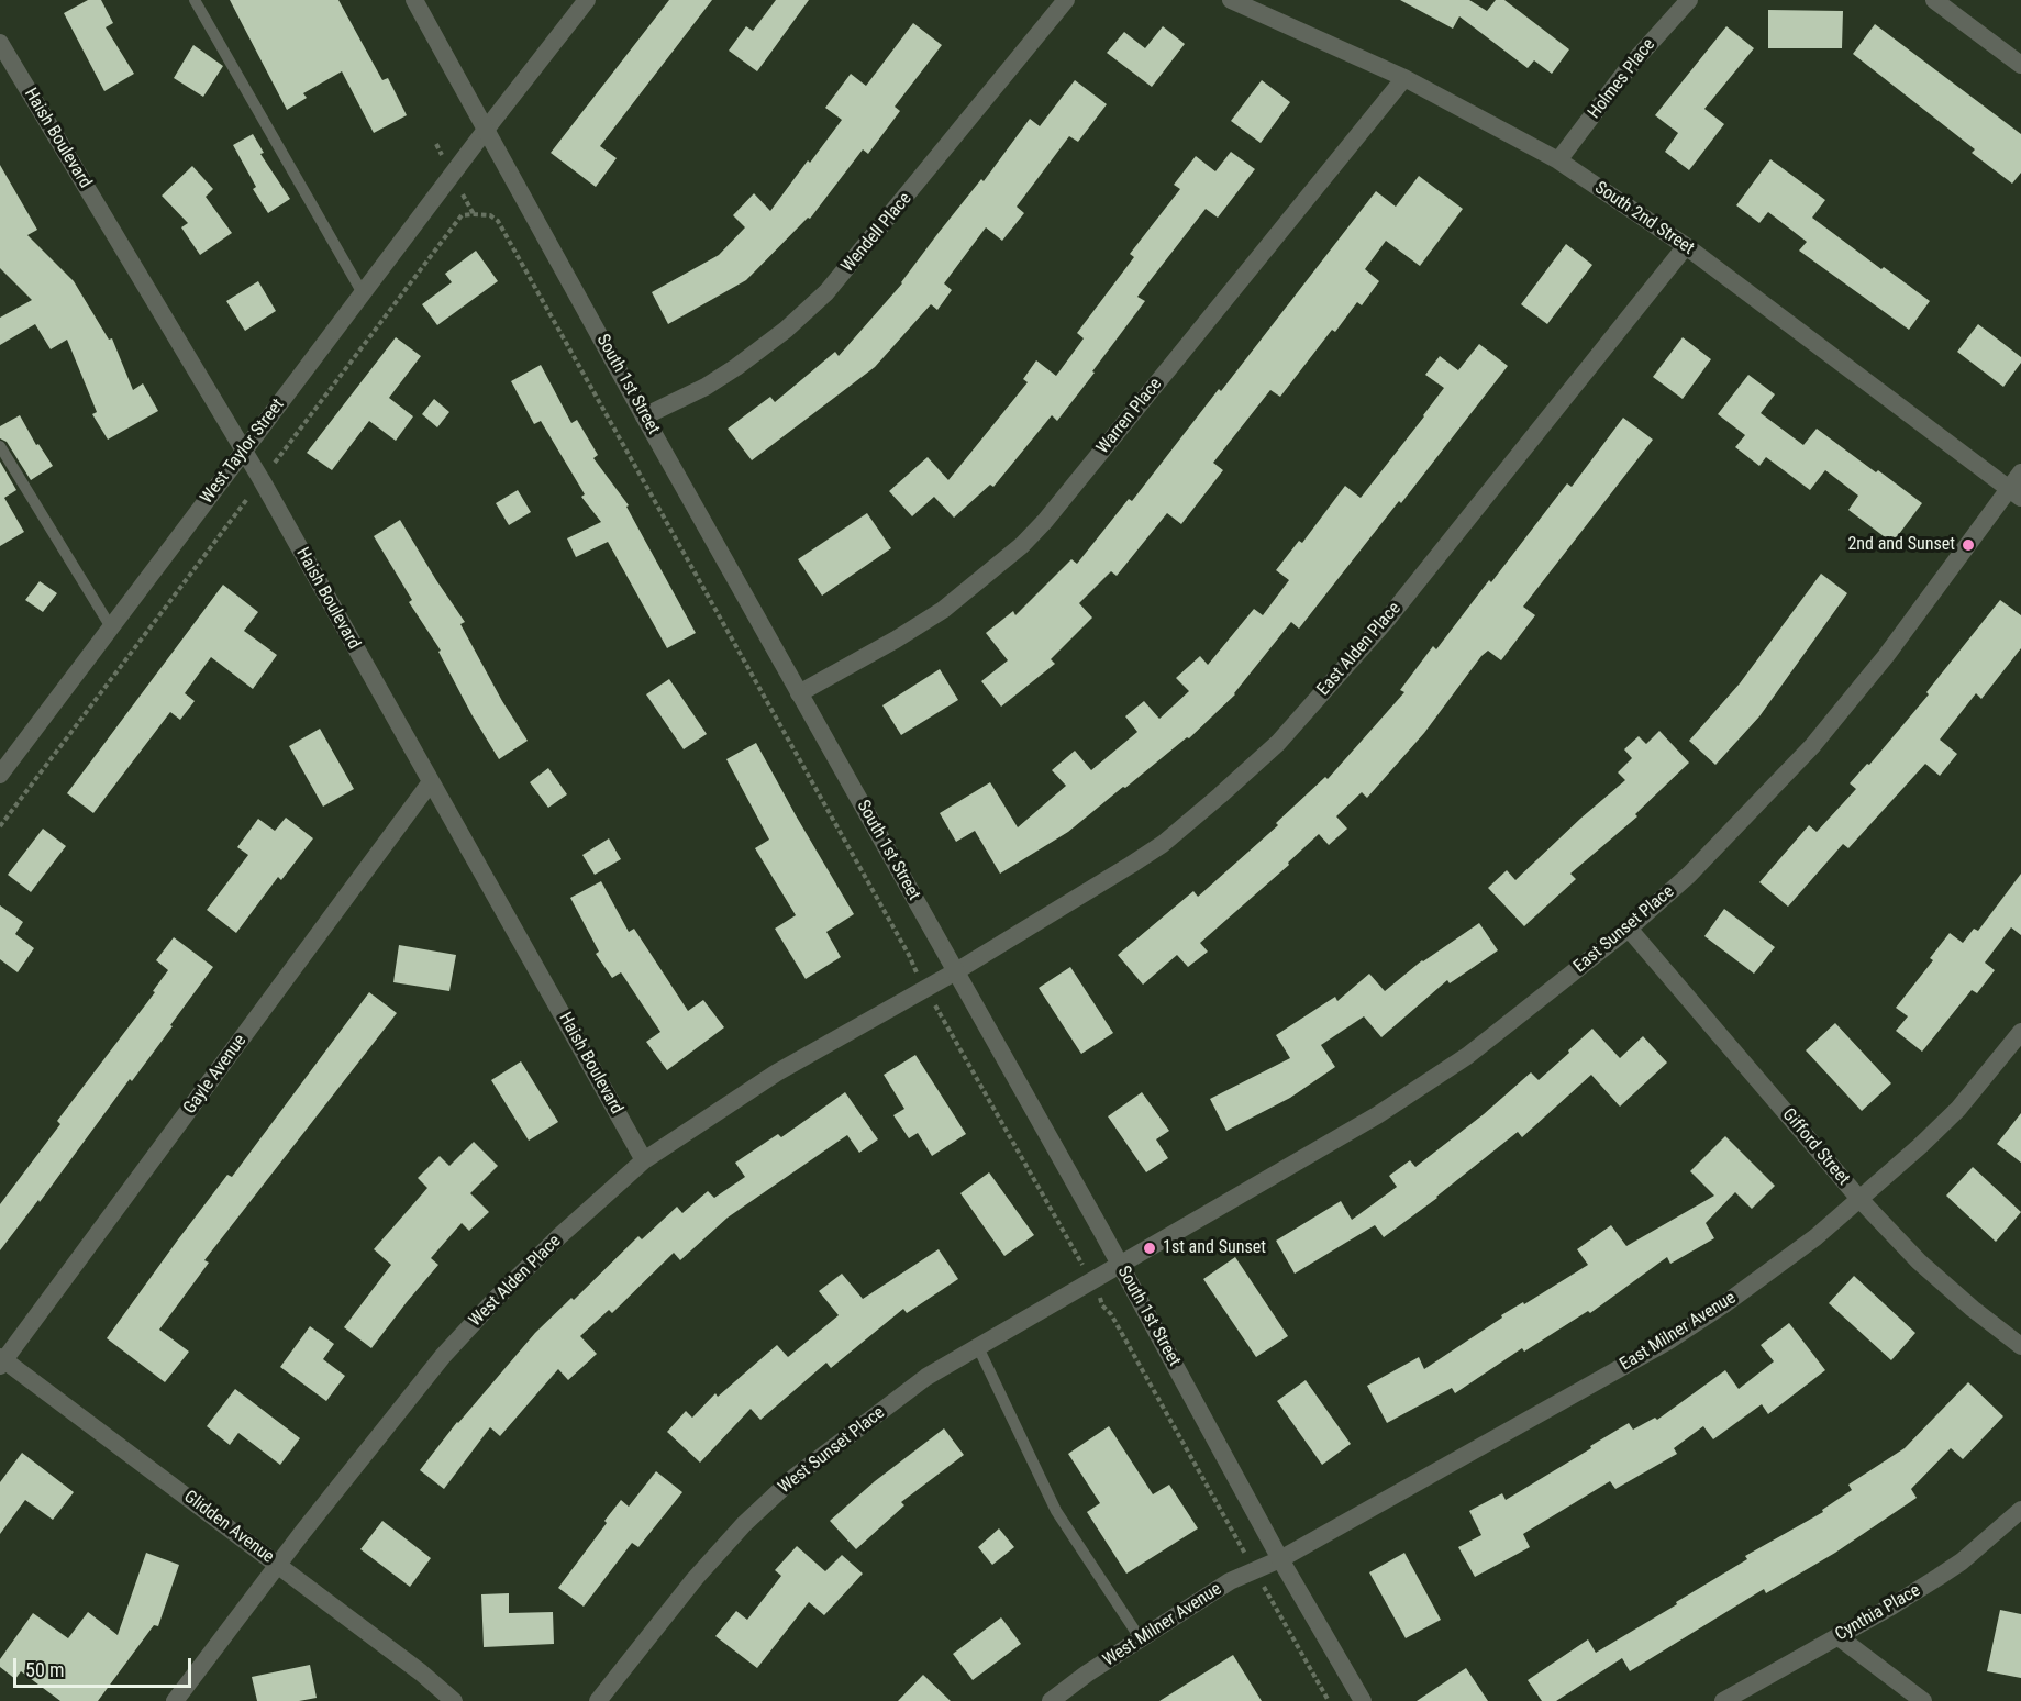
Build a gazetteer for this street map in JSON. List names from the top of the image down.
{
  "streets": {
    "street": [
      "Holmes Place",
      "Haish Boulevard",
      "South 2nd Street",
      "Wendell Place",
      "South 1st Street",
      "Warren Place",
      "West Taylor Street",
      "East Alden Place",
      "East Sunset Place",
      "Gayle Avenue",
      "Gifford Street",
      "West Alden Place",
      "East Milner Avenue",
      "West Sunset Place",
      "Glidden Avenue",
      "Cynthia Place",
      "West Milner Avenue"
    ]
  },
  "crossings": [
    ["Holmes Place", "South 2nd Street"],
    ["Haish Boulevard", "West Taylor Street"],
    ["Haish Boulevard", "Gayle Avenue"],
    ["Haish Boulevard", "West Alden Place"],
    ["South 2nd Street", "Warren Place"],
    ["South 2nd Street", "East Alden Place"],
    ["South 2nd Street", "East Sunset Place"],
    ["Wendell Place", "South 1st Street"],
    ["South 1st Street", "Warren Place"],
    ["South 1st Street", "West Taylor Street"],
    ["South 1st Street", "East Alden Place"],
    ["South 1st Street", "East Sunset Place"],
    ["South 1st Street", "West Alden Place"],
    ["South 1st Street", "East Milner Avenue"],
    ["South 1st Street", "West Sunset Place"],
    ["South 1st Street", "West Milner Avenue"],
    ["East Alden Place", "West Alden Place"],
    ["East Sunset Place", "Gifford Street"],
    ["East Sunset Place", "West Sunset Place"],
    ["Gayle Avenue", "Glidden Avenue"],
    ["Gifford Street", "East Milner Avenue"],
    ["West Alden Place", "Glidden Avenue"],
    ["East Milner Avenue", "West Milner Avenue"]
  ],
  "places": ["2nd and Sunset", "1st and Sunset"],
  "scale_bar": "50 m"
}
